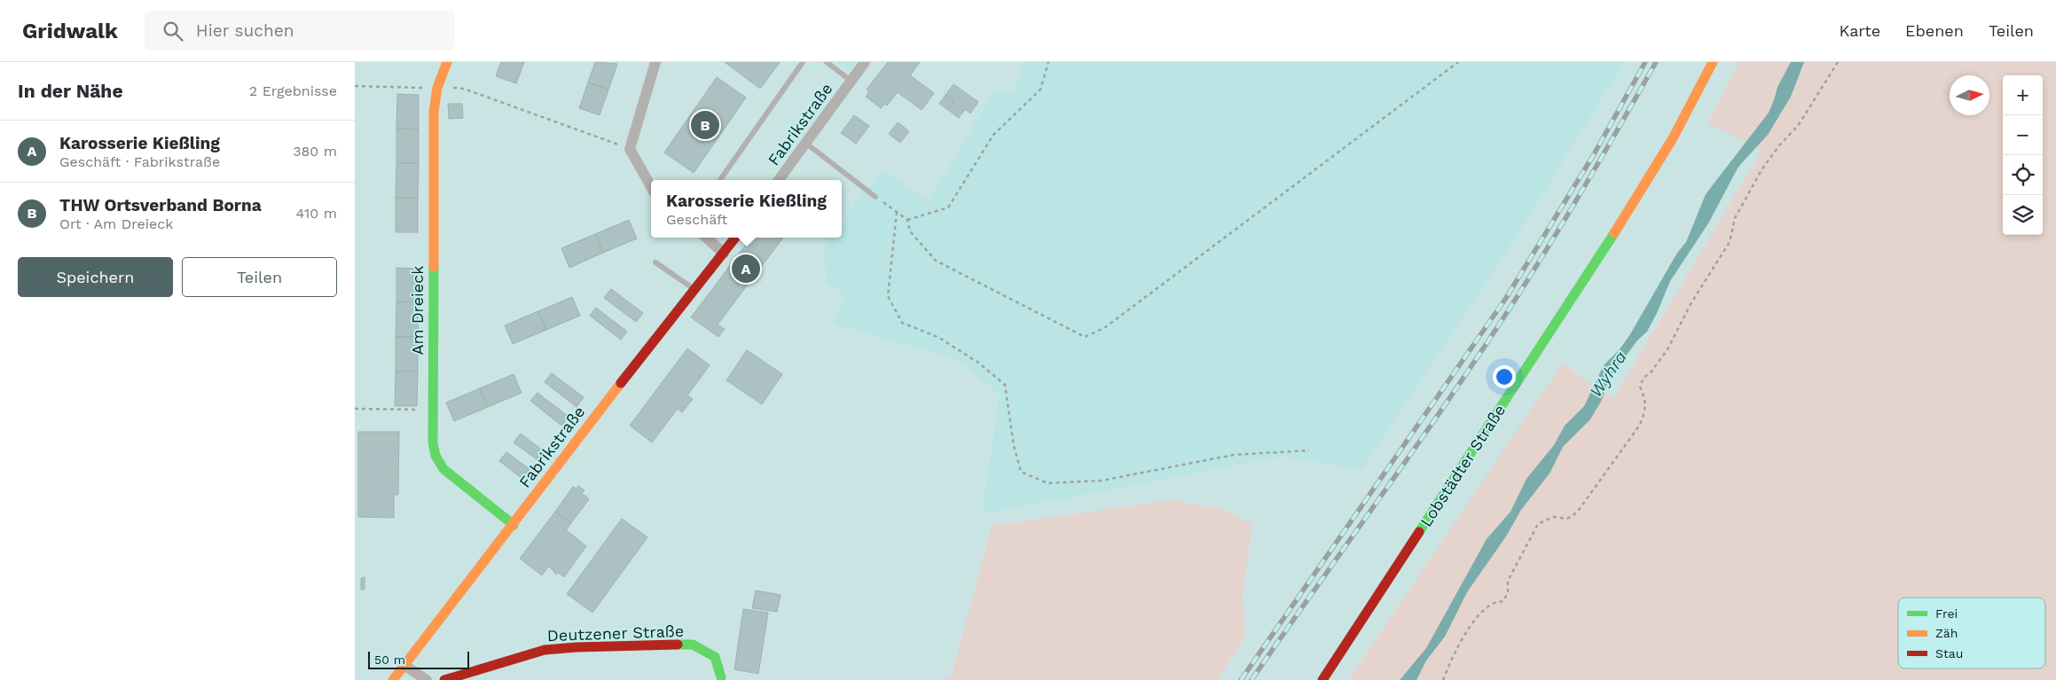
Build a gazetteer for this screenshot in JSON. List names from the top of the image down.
{
  "streets": {
    "street": [
      "Fabrikstraße",
      "Am Dreieck",
      "Lobstädter Straße",
      "Deutzener Straße"
    ]
  },
  "crossings": [
    ["Fabrikstraße", "Am Dreieck"]
  ],
  "water": ["Wyhra"],
  "legend": ["Frei", "Zäh", "Stau"],
  "scale_bar": "50 m",
  "north": "right",
  "page": {
    "header": "Gridwalk",
    "search": "Hier suchen",
    "nav": ["Karte", "Ebenen", "Teilen"],
    "heading": ["In der Nähe", "2 Ergebnisse"],
    "map_buttons": ["+", "−"],
    "pins": ["B", "A"],
    "list": [
      {
        "mark": "A",
        "name": "Karosserie Kießling",
        "note": "Geschäft · Fabrikstraße",
        "value": "380 m"
      },
      {
        "mark": "B",
        "name": "THW Ortsverband Borna",
        "note": "Ort · Am Dreieck",
        "value": "410 m"
      }
    ],
    "popup": ["Karosserie Kießling", "Geschäft"],
    "buttons": ["Speichern", "Teilen"],
    "scale": "50 m"
  }
}
